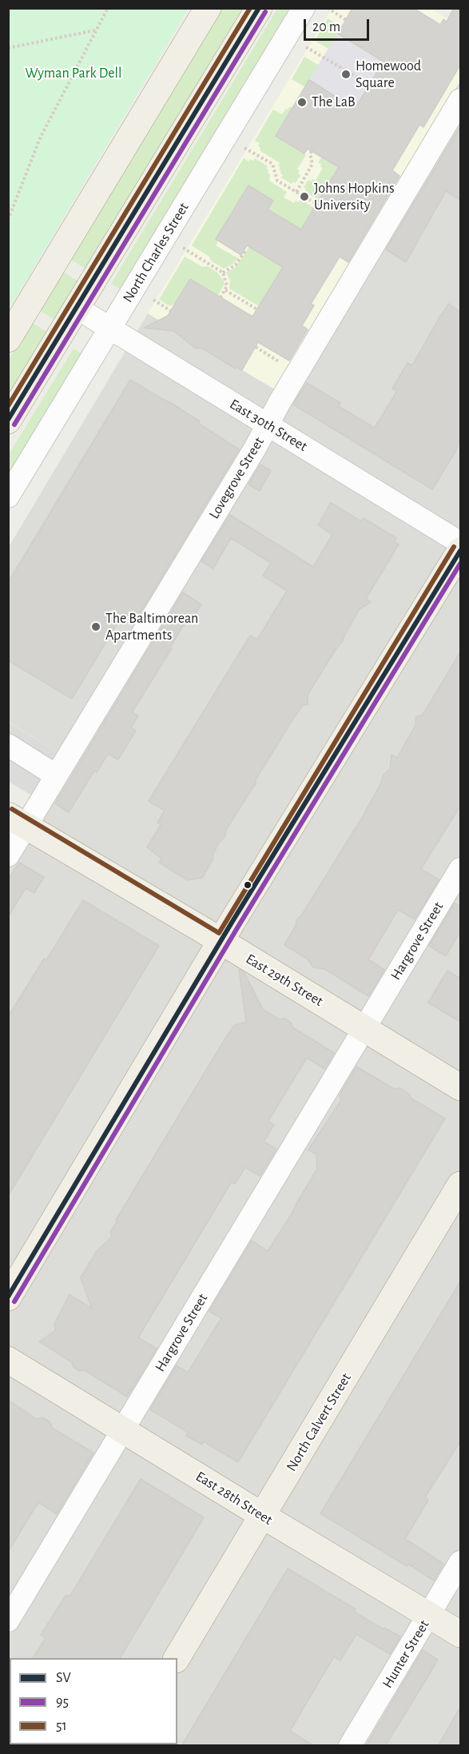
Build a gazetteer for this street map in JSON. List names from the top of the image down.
{
  "streets": {
    "main road": ["East 29th Street", "North Calvert Street", "East 28th Street"],
    "street": [
      "North Charles Street",
      "East 30th Street",
      "Lovegrove Street",
      "Hargrove Street",
      "Hunter Street"
    ]
  },
  "crossings": [
    ["North Charles Street", "East 30th Street"],
    ["East 30th Street", "Lovegrove Street"],
    ["Lovegrove Street", "East 29th Street"],
    ["Hargrove Street", "East 29th Street"],
    ["Hargrove Street", "East 28th Street"],
    ["North Calvert Street", "East 28th Street"],
    ["East 28th Street", "Hunter Street"]
  ],
  "parks": ["Wyman Park Dell"],
  "places": [
    "Homewood Square",
    "The LaB",
    "Johns Hopkins University",
    "The Baltimorean Apartments"
  ],
  "lines": ["transit line SV", "transit line 51", "transit line 95"],
  "legend": ["SV", "95", "51"],
  "scale_bar": "20 m"
}
